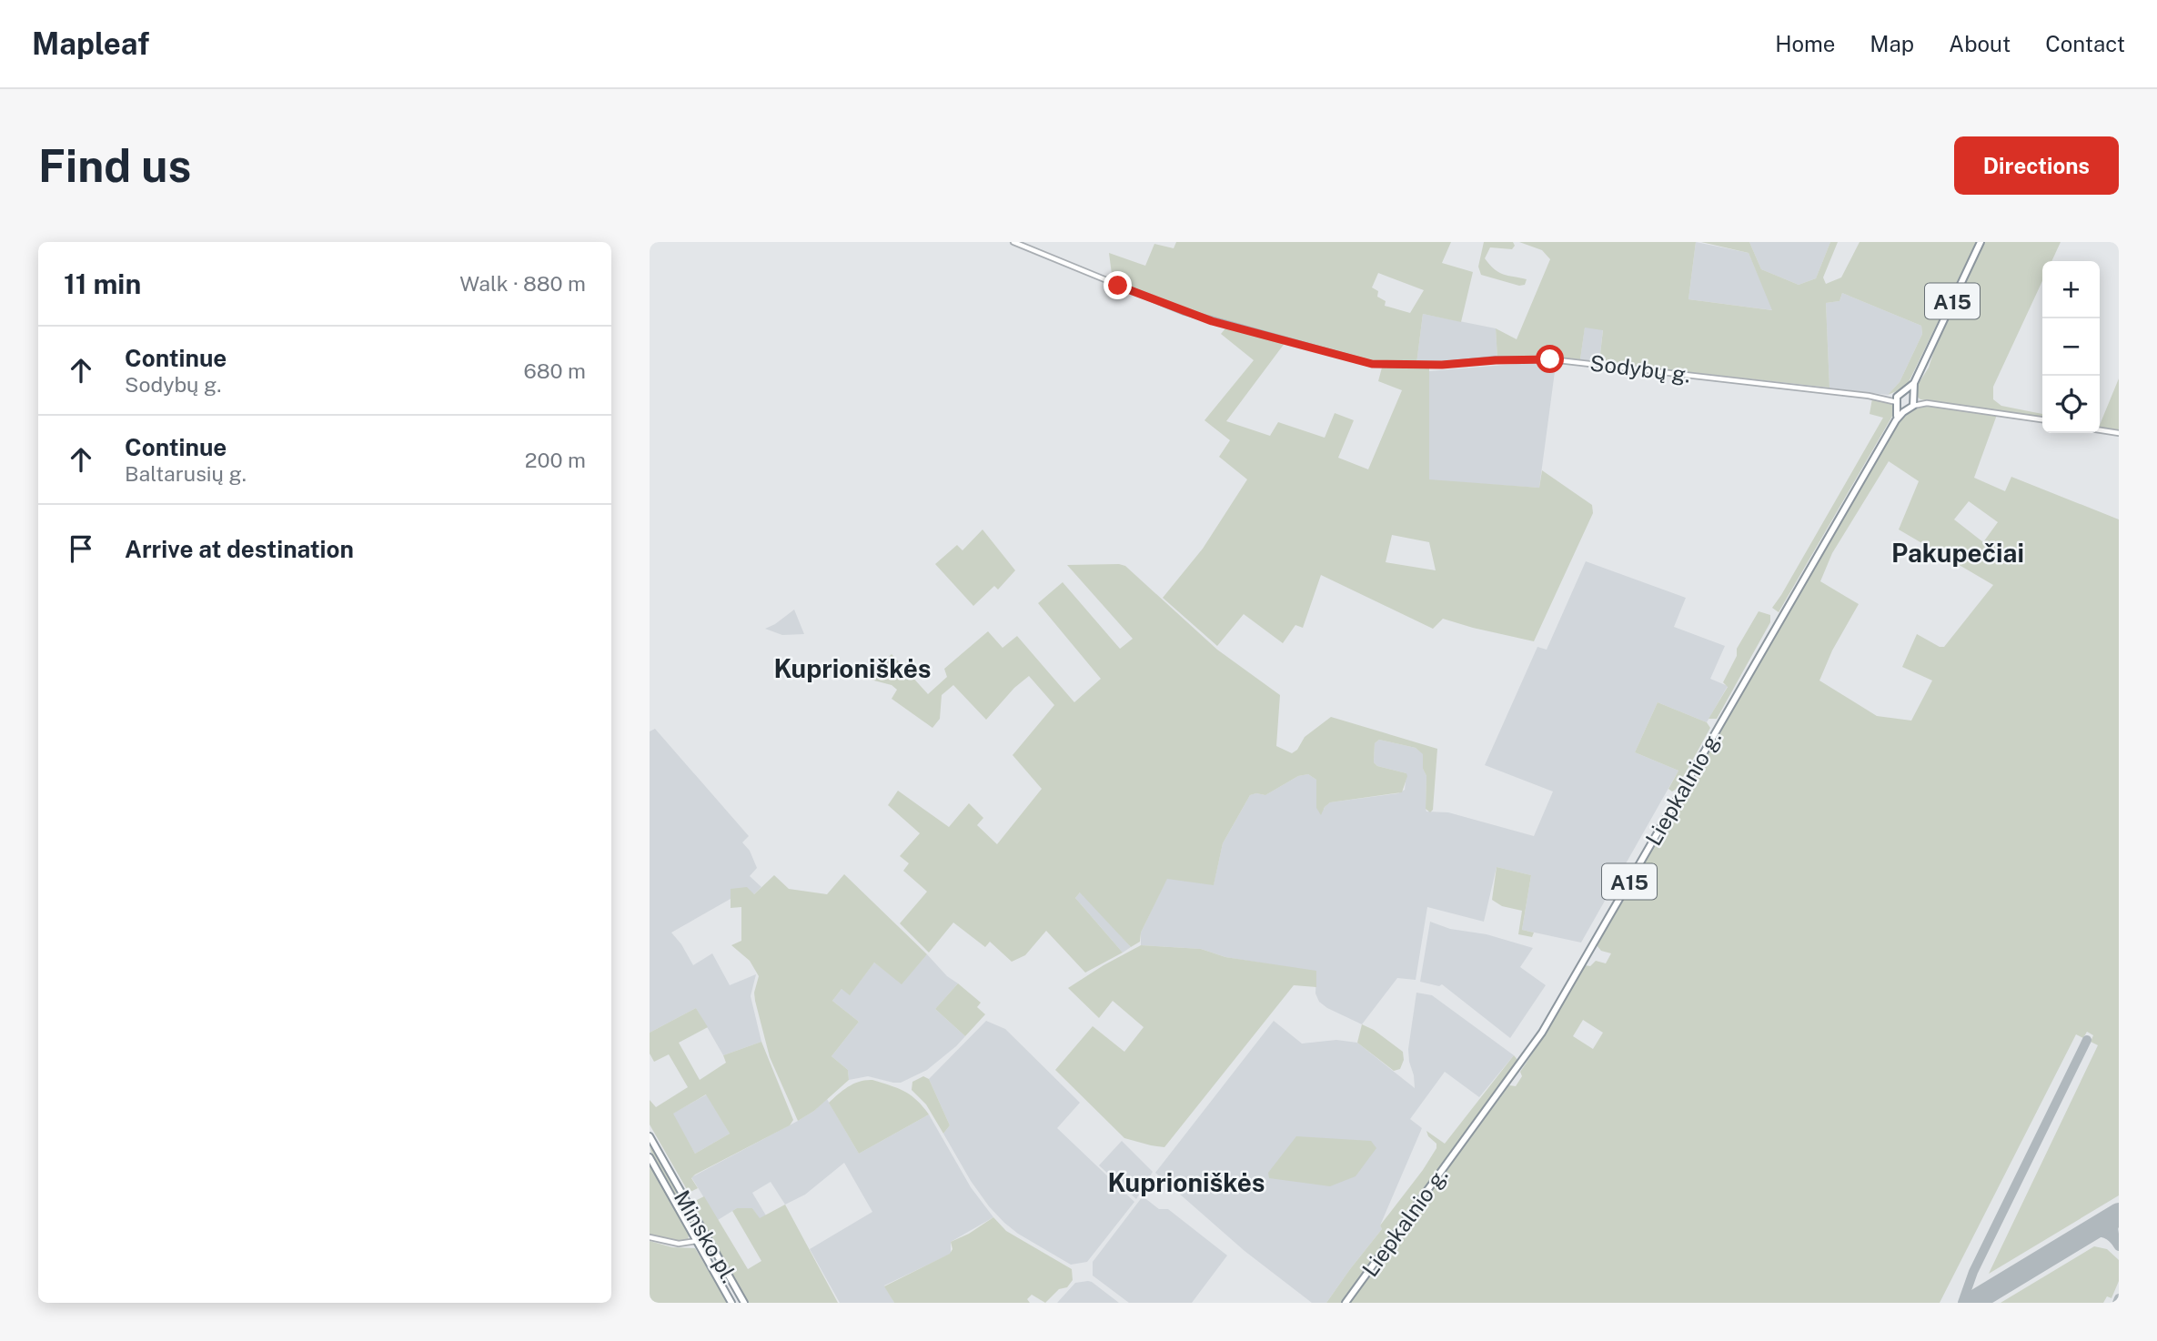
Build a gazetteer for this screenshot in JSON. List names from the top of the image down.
{
  "streets": {
    "highway": ["A15", "Liepkalnio g.", "Minsko pl."],
    "main road": ["Sodybų g."]
  },
  "districts": ["Pakupečiai", "Kuprioniškės", "Kuprioniškės"],
  "page": {
    "header": "Mapleaf",
    "nav": [
      "Home",
      "Map",
      "About",
      "Contact"
    ],
    "buttons": "Directions",
    "title": "Find us",
    "heading": ["11 min", "Walk · 880 m"],
    "map_buttons": ["+", "−"],
    "list": [
      ["Continue", "Sodybų g.", "680 m"],
      ["Continue", "Baltarusių g.", "200 m"],
      "Arrive at destination"
    ]
  }
}
